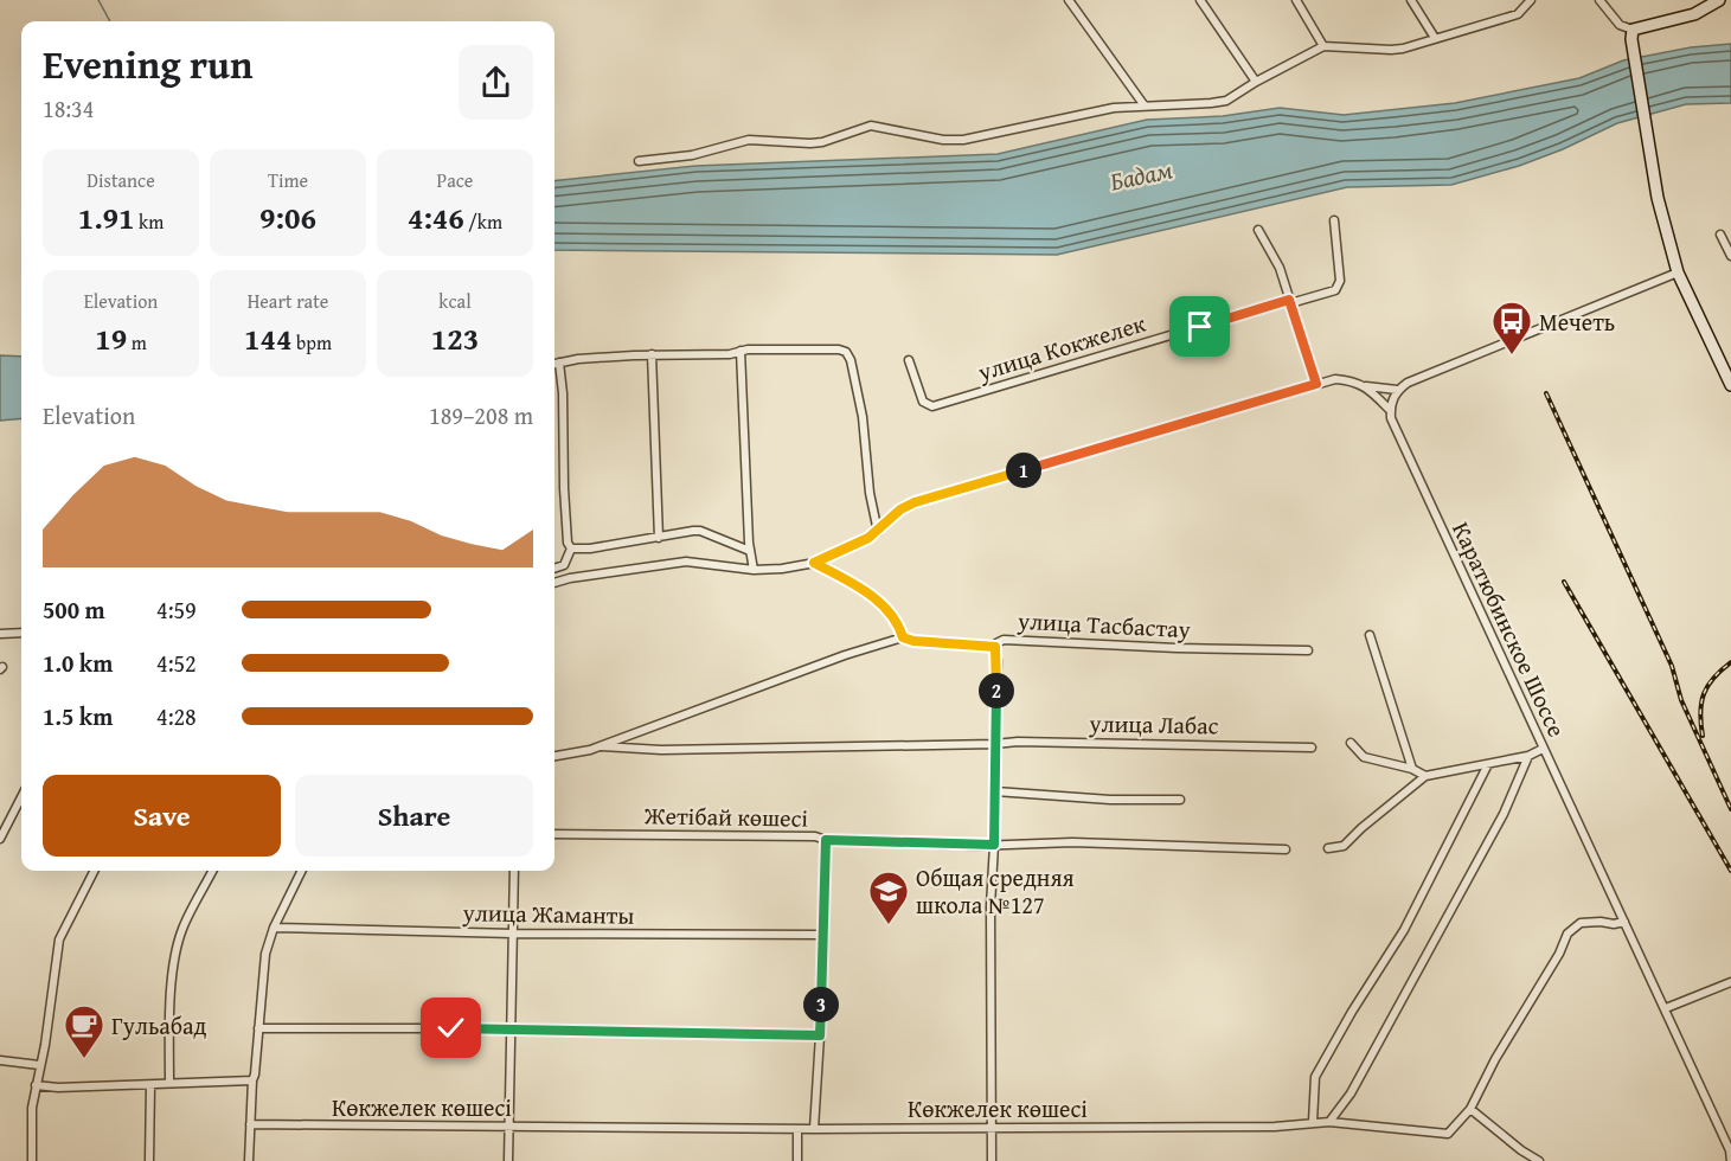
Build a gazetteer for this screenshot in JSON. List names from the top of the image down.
{
  "streets": {
    "street": [
      "улица Кокжелек",
      "улица Тасбастау",
      "Каратюбинское Шоссе",
      "улица Лабас",
      "Жетібай көшесі",
      "улица Жаманты",
      "Көкжелек көшесі"
    ]
  },
  "crossings": [
    ["улица Тасбастау", "улица Лабас"]
  ],
  "water": ["Бадам"],
  "places": {
    "bus stop": ["Мечеть"],
    "school or university": ["Общая средняя школа №127"],
    "cafe": ["Гульабад"]
  },
  "page": {
    "heading": ["Evening run", "18:34"],
    "stats": [
      ["Distance", "1.91 km"],
      ["Time", "9:06"],
      ["Pace", "4:46 /km"],
      ["Elevation", "19 m"],
      ["Heart rate", "144 bpm"],
      ["kcal", "123"]
    ],
    "chart": ["Elevation", "189–208 m"],
    "pins": ["1", "2", "3"],
    "list": [
      {
        "name": "500 m",
        "note": "4:59"
      },
      {
        "name": "1.0 km",
        "note": "4:52"
      },
      {
        "name": "1.5 km",
        "note": "4:28"
      }
    ],
    "buttons": ["Save", "Share"]
  }
}
